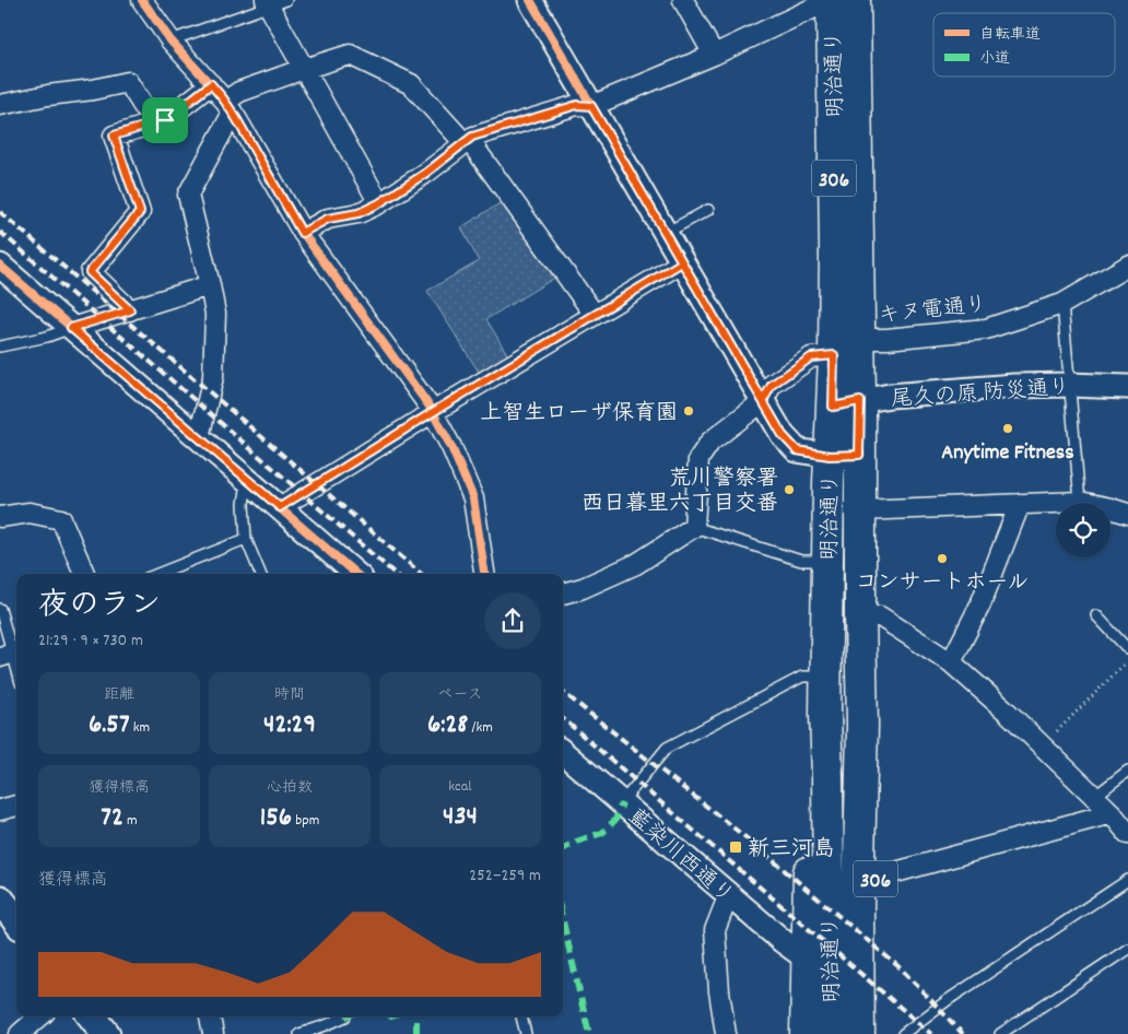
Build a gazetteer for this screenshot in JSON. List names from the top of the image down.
{
  "streets": {
    "main road": ["明治通り", "306"],
    "street": ["キヌ電通り", "尾久の原 防災通り", "藍染川西通り"]
  },
  "crossings": [
    ["明治通り", "306"],
    ["明治通り", "キヌ電通り"],
    ["明治通り", "尾久の原 防災通り"],
    ["306", "藍染川西通り"]
  ],
  "places": {
    "other": [
      "上智生ローザ保育園",
      "Anytime Fitness",
      "荒川警察署 西日暮里六丁目交番",
      "コンサートホール"
    ],
    "transit": ["新三河島"]
  },
  "legend": ["自転車道", "小道"],
  "page": {
    "heading": ["夜のラン", "21:29 · 9 × 730 m"],
    "stats": [
      ["距離", "6.57 km"],
      ["時間", "42:29"],
      ["ペース", "6:28 /km"],
      ["獲得標高", "72 m"],
      ["心拍数", "156 bpm"],
      ["kcal", "434"]
    ],
    "chart": ["獲得標高", "252–259 m"]
  }
}
